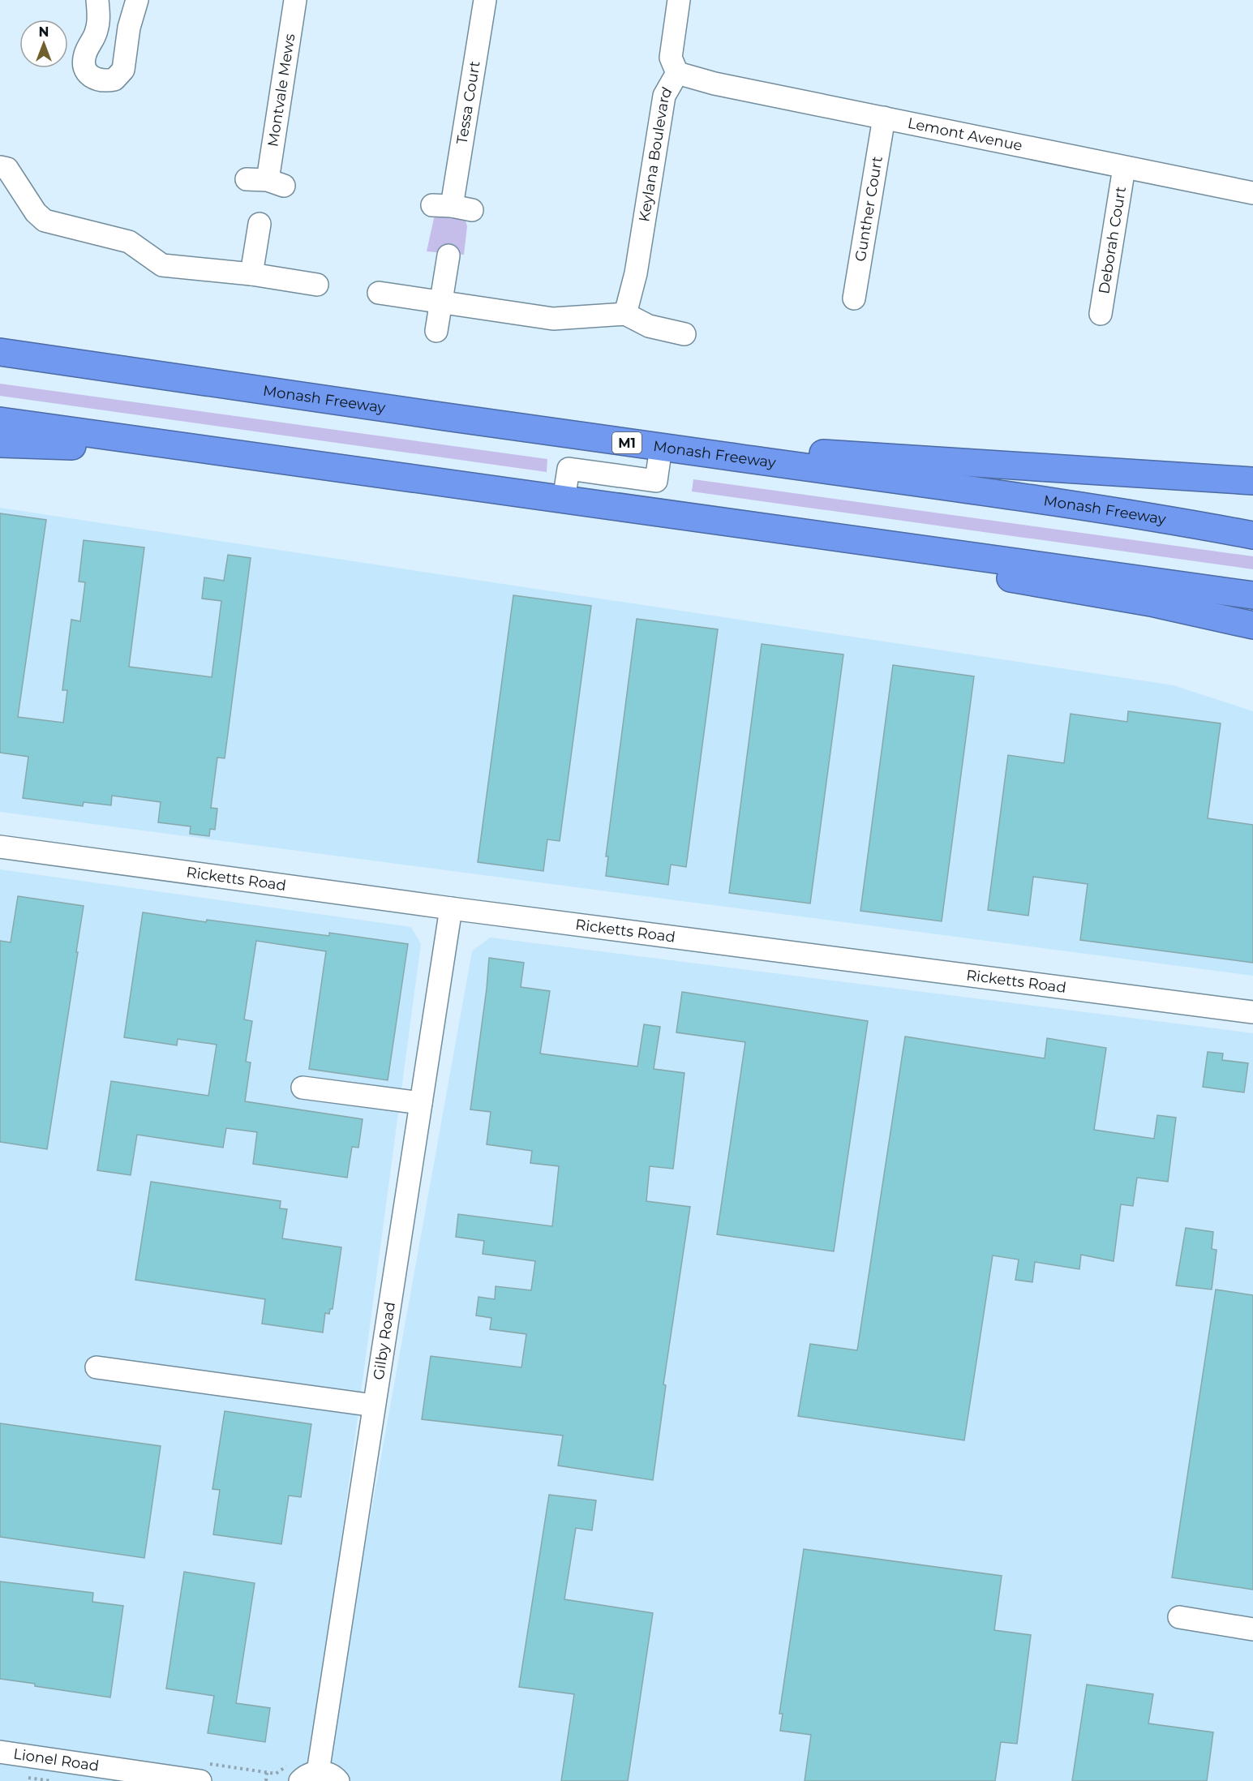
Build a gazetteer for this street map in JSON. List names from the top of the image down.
{
  "streets": {
    "highway": ["Monash Freeway", "M1"],
    "street": [
      "Montvale Mews",
      "Tessa Court",
      "Lemont Avenue",
      "Keylana Boulevard",
      "Gunther Court",
      "Deborah Court",
      "Ricketts Road",
      "Gilby Road",
      "Lionel Road"
    ]
  },
  "crossings": [
    ["Lemont Avenue", "Keylana Boulevard"],
    ["Lemont Avenue", "Gunther Court"],
    ["Lemont Avenue", "Deborah Court"],
    ["Ricketts Road", "Gilby Road"]
  ],
  "north": "top"
}
